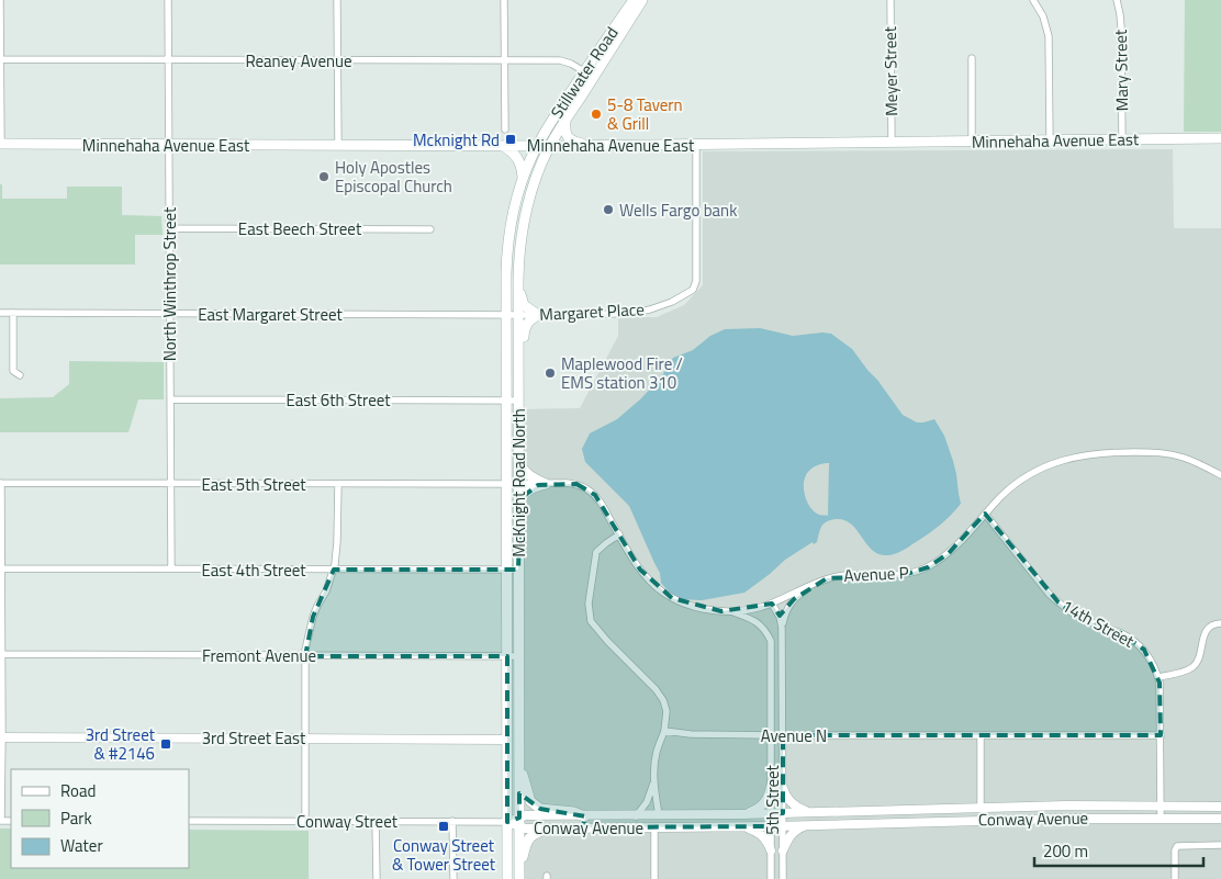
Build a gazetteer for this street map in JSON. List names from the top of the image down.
{
  "streets": {
    "main road": ["Stillwater Road", "Minnehaha Avenue East", "McKnight Road North"],
    "street": [
      "Reaney Avenue",
      "Mary Street",
      "Meyer Street",
      "East Beech Street",
      "North Winthrop Street",
      "Margaret Place",
      "East Margaret Street",
      "East 6th Street",
      "East 5th Street",
      "East 4th Street",
      "Avenue P",
      "14th Street",
      "Fremont Avenue",
      "Avenue N",
      "3rd Street East",
      "5th Street",
      "Conway Avenue",
      "Conway Street"
    ]
  },
  "crossings": [
    ["Reaney Avenue", "Stillwater Road"],
    ["Reaney Avenue", "North Winthrop Street"],
    ["Mary Street", "Minnehaha Avenue East"],
    ["Meyer Street", "Minnehaha Avenue East"],
    ["Stillwater Road", "Minnehaha Avenue East"],
    ["Stillwater Road", "McKnight Road North"],
    ["Minnehaha Avenue East", "North Winthrop Street"],
    ["Minnehaha Avenue East", "Margaret Place"],
    ["Minnehaha Avenue East", "McKnight Road North"],
    ["East Beech Street", "North Winthrop Street"],
    ["North Winthrop Street", "East Margaret Street"],
    ["North Winthrop Street", "East 6th Street"],
    ["North Winthrop Street", "East 5th Street"],
    ["North Winthrop Street", "East 4th Street"],
    ["Margaret Place", "East Margaret Street"],
    ["Margaret Place", "McKnight Road North"],
    ["East Margaret Street", "McKnight Road North"],
    ["East 6th Street", "McKnight Road North"],
    ["McKnight Road North", "East 5th Street"],
    ["McKnight Road North", "East 4th Street"],
    ["McKnight Road North", "Avenue P"],
    ["McKnight Road North", "Fremont Avenue"],
    ["McKnight Road North", "3rd Street East"],
    ["McKnight Road North", "Conway Avenue"],
    ["McKnight Road North", "Conway Street"],
    ["East 5th Street", "Avenue P"],
    ["Avenue P", "14th Street"],
    ["Avenue P", "5th Street"],
    ["14th Street", "Avenue N"],
    ["14th Street", "Conway Avenue"],
    ["Avenue N", "5th Street"],
    ["5th Street", "Conway Avenue"],
    ["Conway Avenue", "Conway Street"]
  ],
  "places": {
    "other": [
      "5-8 Tavern & Grill",
      "Holy Apostles Episcopal Church",
      "Wells Fargo bank",
      "Maplewood Fire / EMS station 310"
    ],
    "transit": ["Mcknight Rd", "3rd Street & #2146", "Conway Street & Tower Street"]
  },
  "legend": ["Road", "Park", "Water"],
  "scale_bar": "200 m"
}
